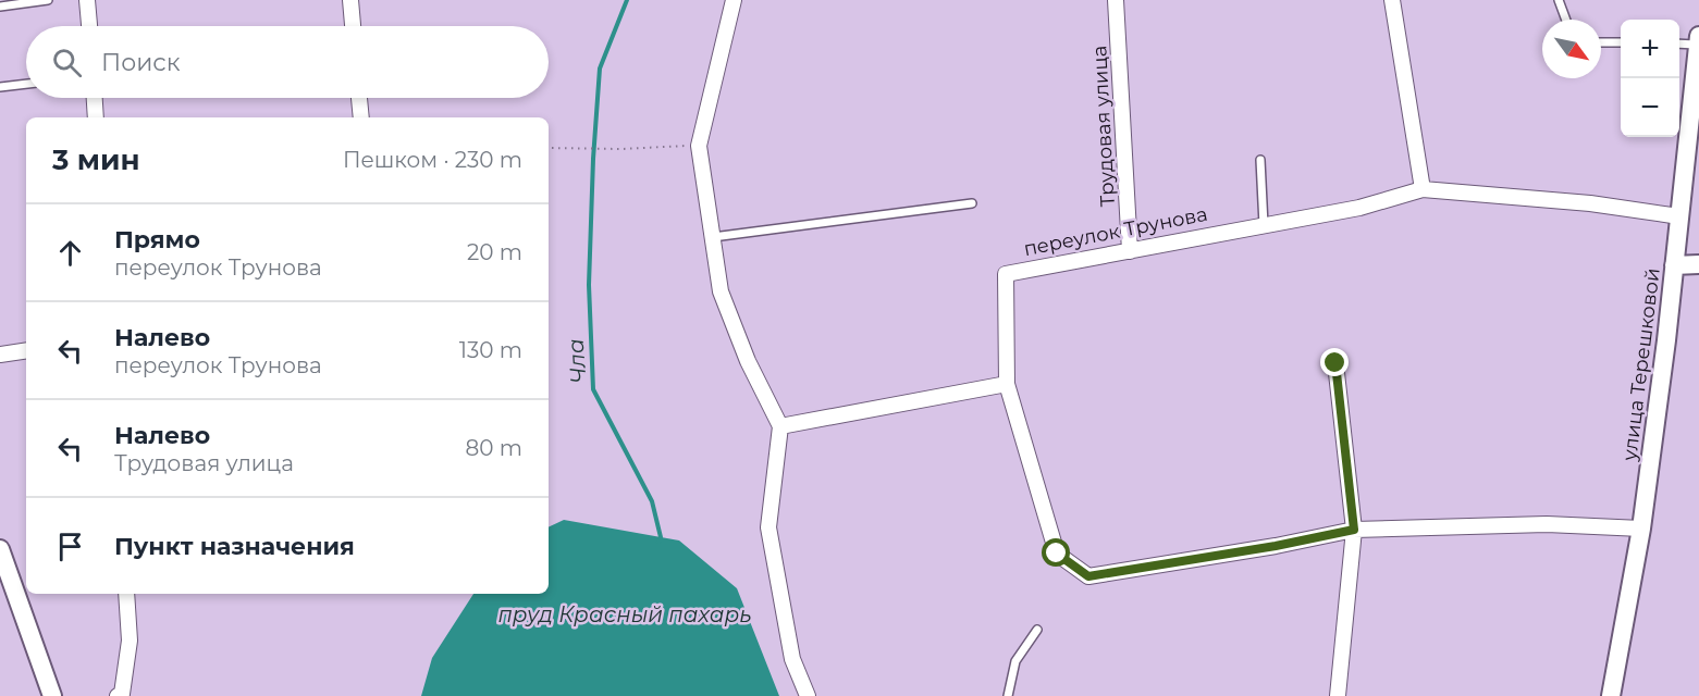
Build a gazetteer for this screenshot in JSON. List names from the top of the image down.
{
  "streets": {
    "street": ["Трудовая улица", "переулок Трунова", "улица Терешковой"]
  },
  "crossings": [
    ["Трудовая улица", "переулок Трунова"],
    ["переулок Трунова", "улица Терешковой"]
  ],
  "water": ["Чла", "пруд Красный пахарь"],
  "north": "bottom right",
  "page": {
    "map_buttons": ["+", "−"],
    "search": "Поиск",
    "heading": ["3 мин", "Пешком · 230 m"],
    "list": [
      ["Прямо", "переулок Трунова", "20 m"],
      ["Налево", "переулок Трунова", "130 m"],
      ["Налево", "Трудовая улица", "80 m"],
      "Пункт назначения"
    ]
  }
}
